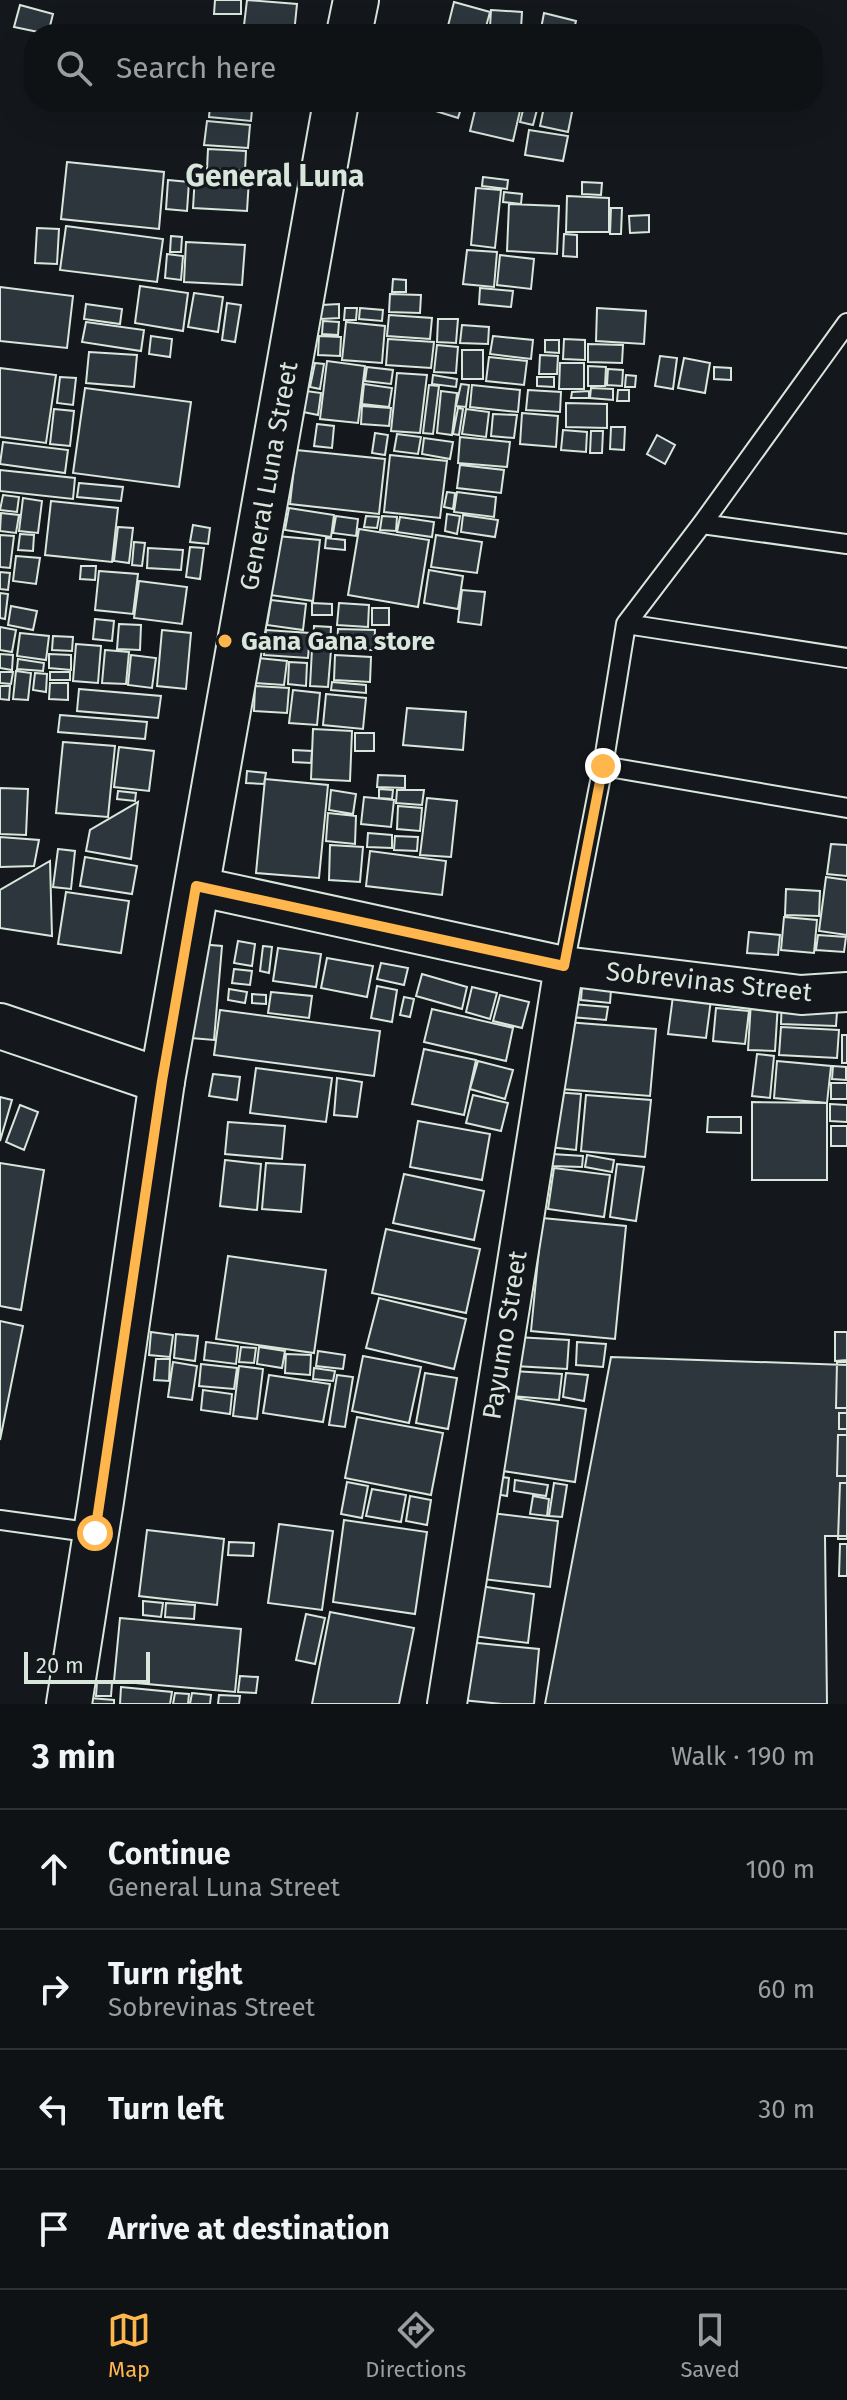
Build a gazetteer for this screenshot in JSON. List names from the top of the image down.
{
  "streets": {
    "main road": ["General Luna Street"],
    "street": ["Sobrevinas Street", "Payumo Street"]
  },
  "crossings": [
    ["General Luna Street", "Sobrevinas Street"],
    ["Sobrevinas Street", "Payumo Street"]
  ],
  "districts": ["General Luna"],
  "places": ["Gana Gana store"],
  "scale_bar": "20 m",
  "page": {
    "search": "Search here",
    "scale": "20 m",
    "heading": ["3 min", "Walk · 190 m"],
    "list": [
      ["Continue", "General Luna Street", "100 m"],
      ["Turn right", "Sobrevinas Street", "60 m"],
      ["Turn left", "30 m"],
      "Arrive at destination"
    ],
    "nav": ["Map", "Directions", "Saved"]
  }
}
